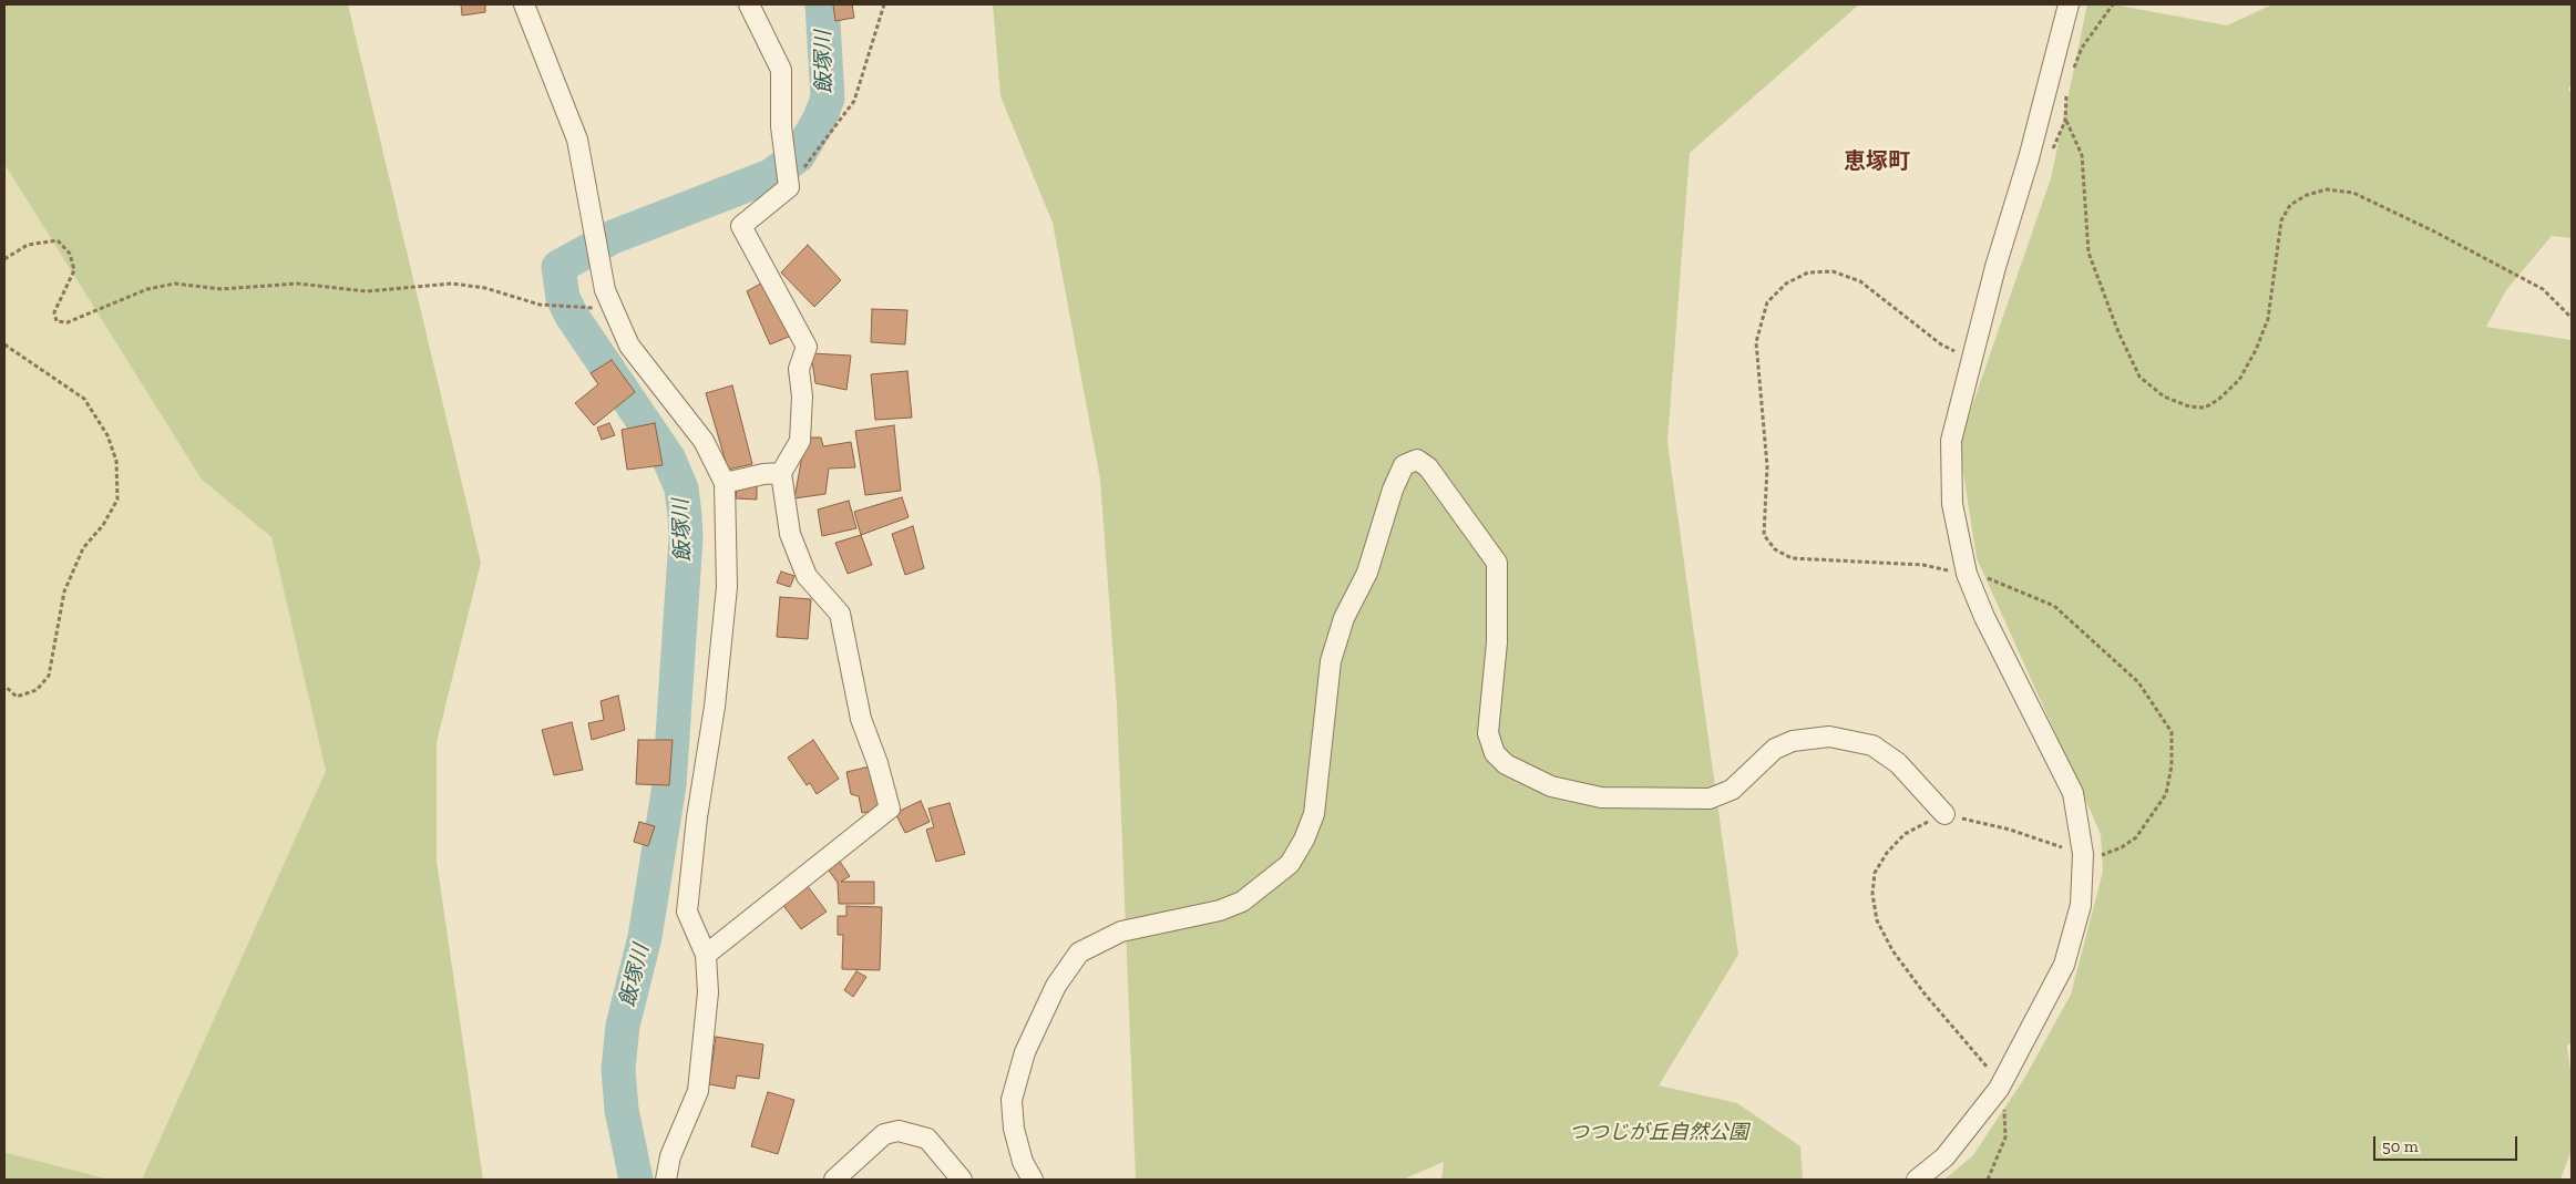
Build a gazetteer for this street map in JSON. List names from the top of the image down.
{
  "districts": ["恵塚町"],
  "water": ["飯塚川"],
  "parks": ["つつじが丘自然公園"],
  "scale_bar": "50 m"
}
